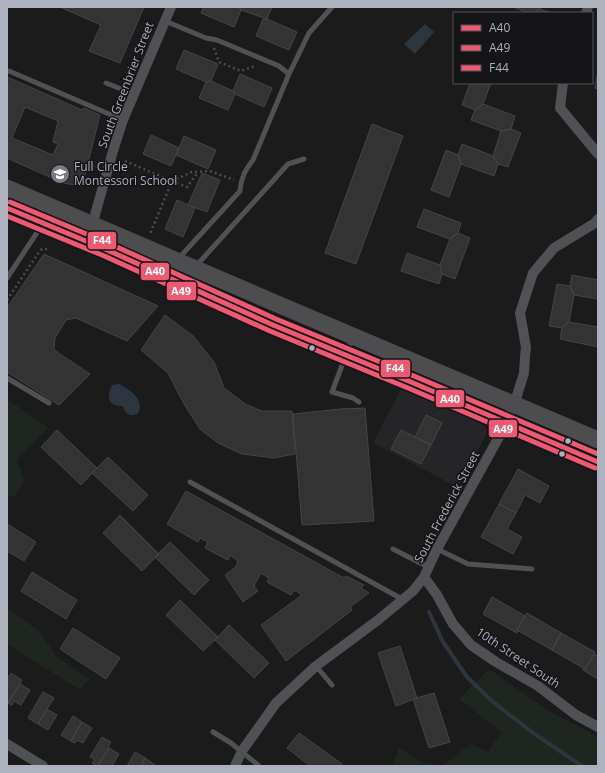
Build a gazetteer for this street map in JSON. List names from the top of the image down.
{
  "streets": {
    "street": ["South Greenbrier Street", "South Frederick Street", "10th Street South"]
  },
  "crossings": [
    ["South Frederick Street", "10th Street South"]
  ],
  "places": {
    "school or university": ["Full Circle Montessori School"]
  },
  "lines": ["transit line F44", "transit line A40", "transit line A49"],
  "legend": ["A40", "A49", "F44"]
}
